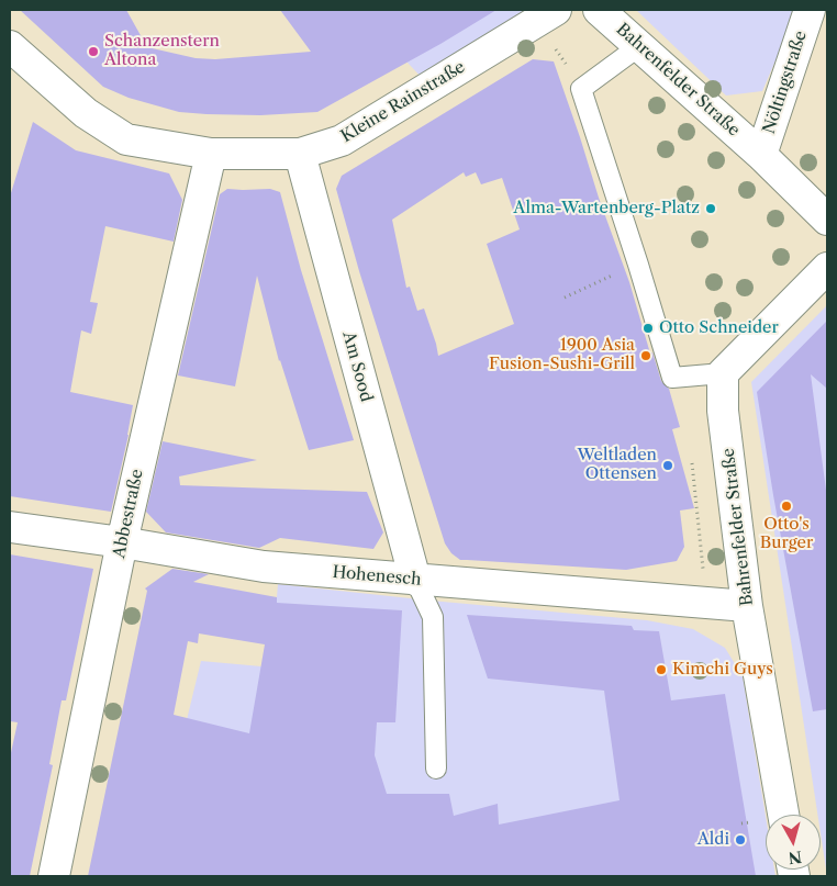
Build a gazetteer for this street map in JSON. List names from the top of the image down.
{
  "streets": {
    "street": [
      "Bahrenfelder Straße",
      "Nöltingstraße",
      "Kleine Rainstraße",
      "Am Sood",
      "Abbestraße",
      "Hohenesch"
    ]
  },
  "crossings": [
    ["Bahrenfelder Straße", "Nöltingstraße"],
    ["Bahrenfelder Straße", "Hohenesch"],
    ["Kleine Rainstraße", "Am Sood"],
    ["Kleine Rainstraße", "Abbestraße"],
    ["Am Sood", "Hohenesch"],
    ["Abbestraße", "Hohenesch"]
  ],
  "places": [
    "Schanzenstern Altona",
    "Alma-Wartenberg-Platz",
    "Otto Schneider",
    "1900 Asia Fusion-Sushi-Grill",
    "Weltladen Ottensen",
    "Otto's Burger",
    "Kimchi Guys",
    "Aldi"
  ],
  "north": "bottom"
}
